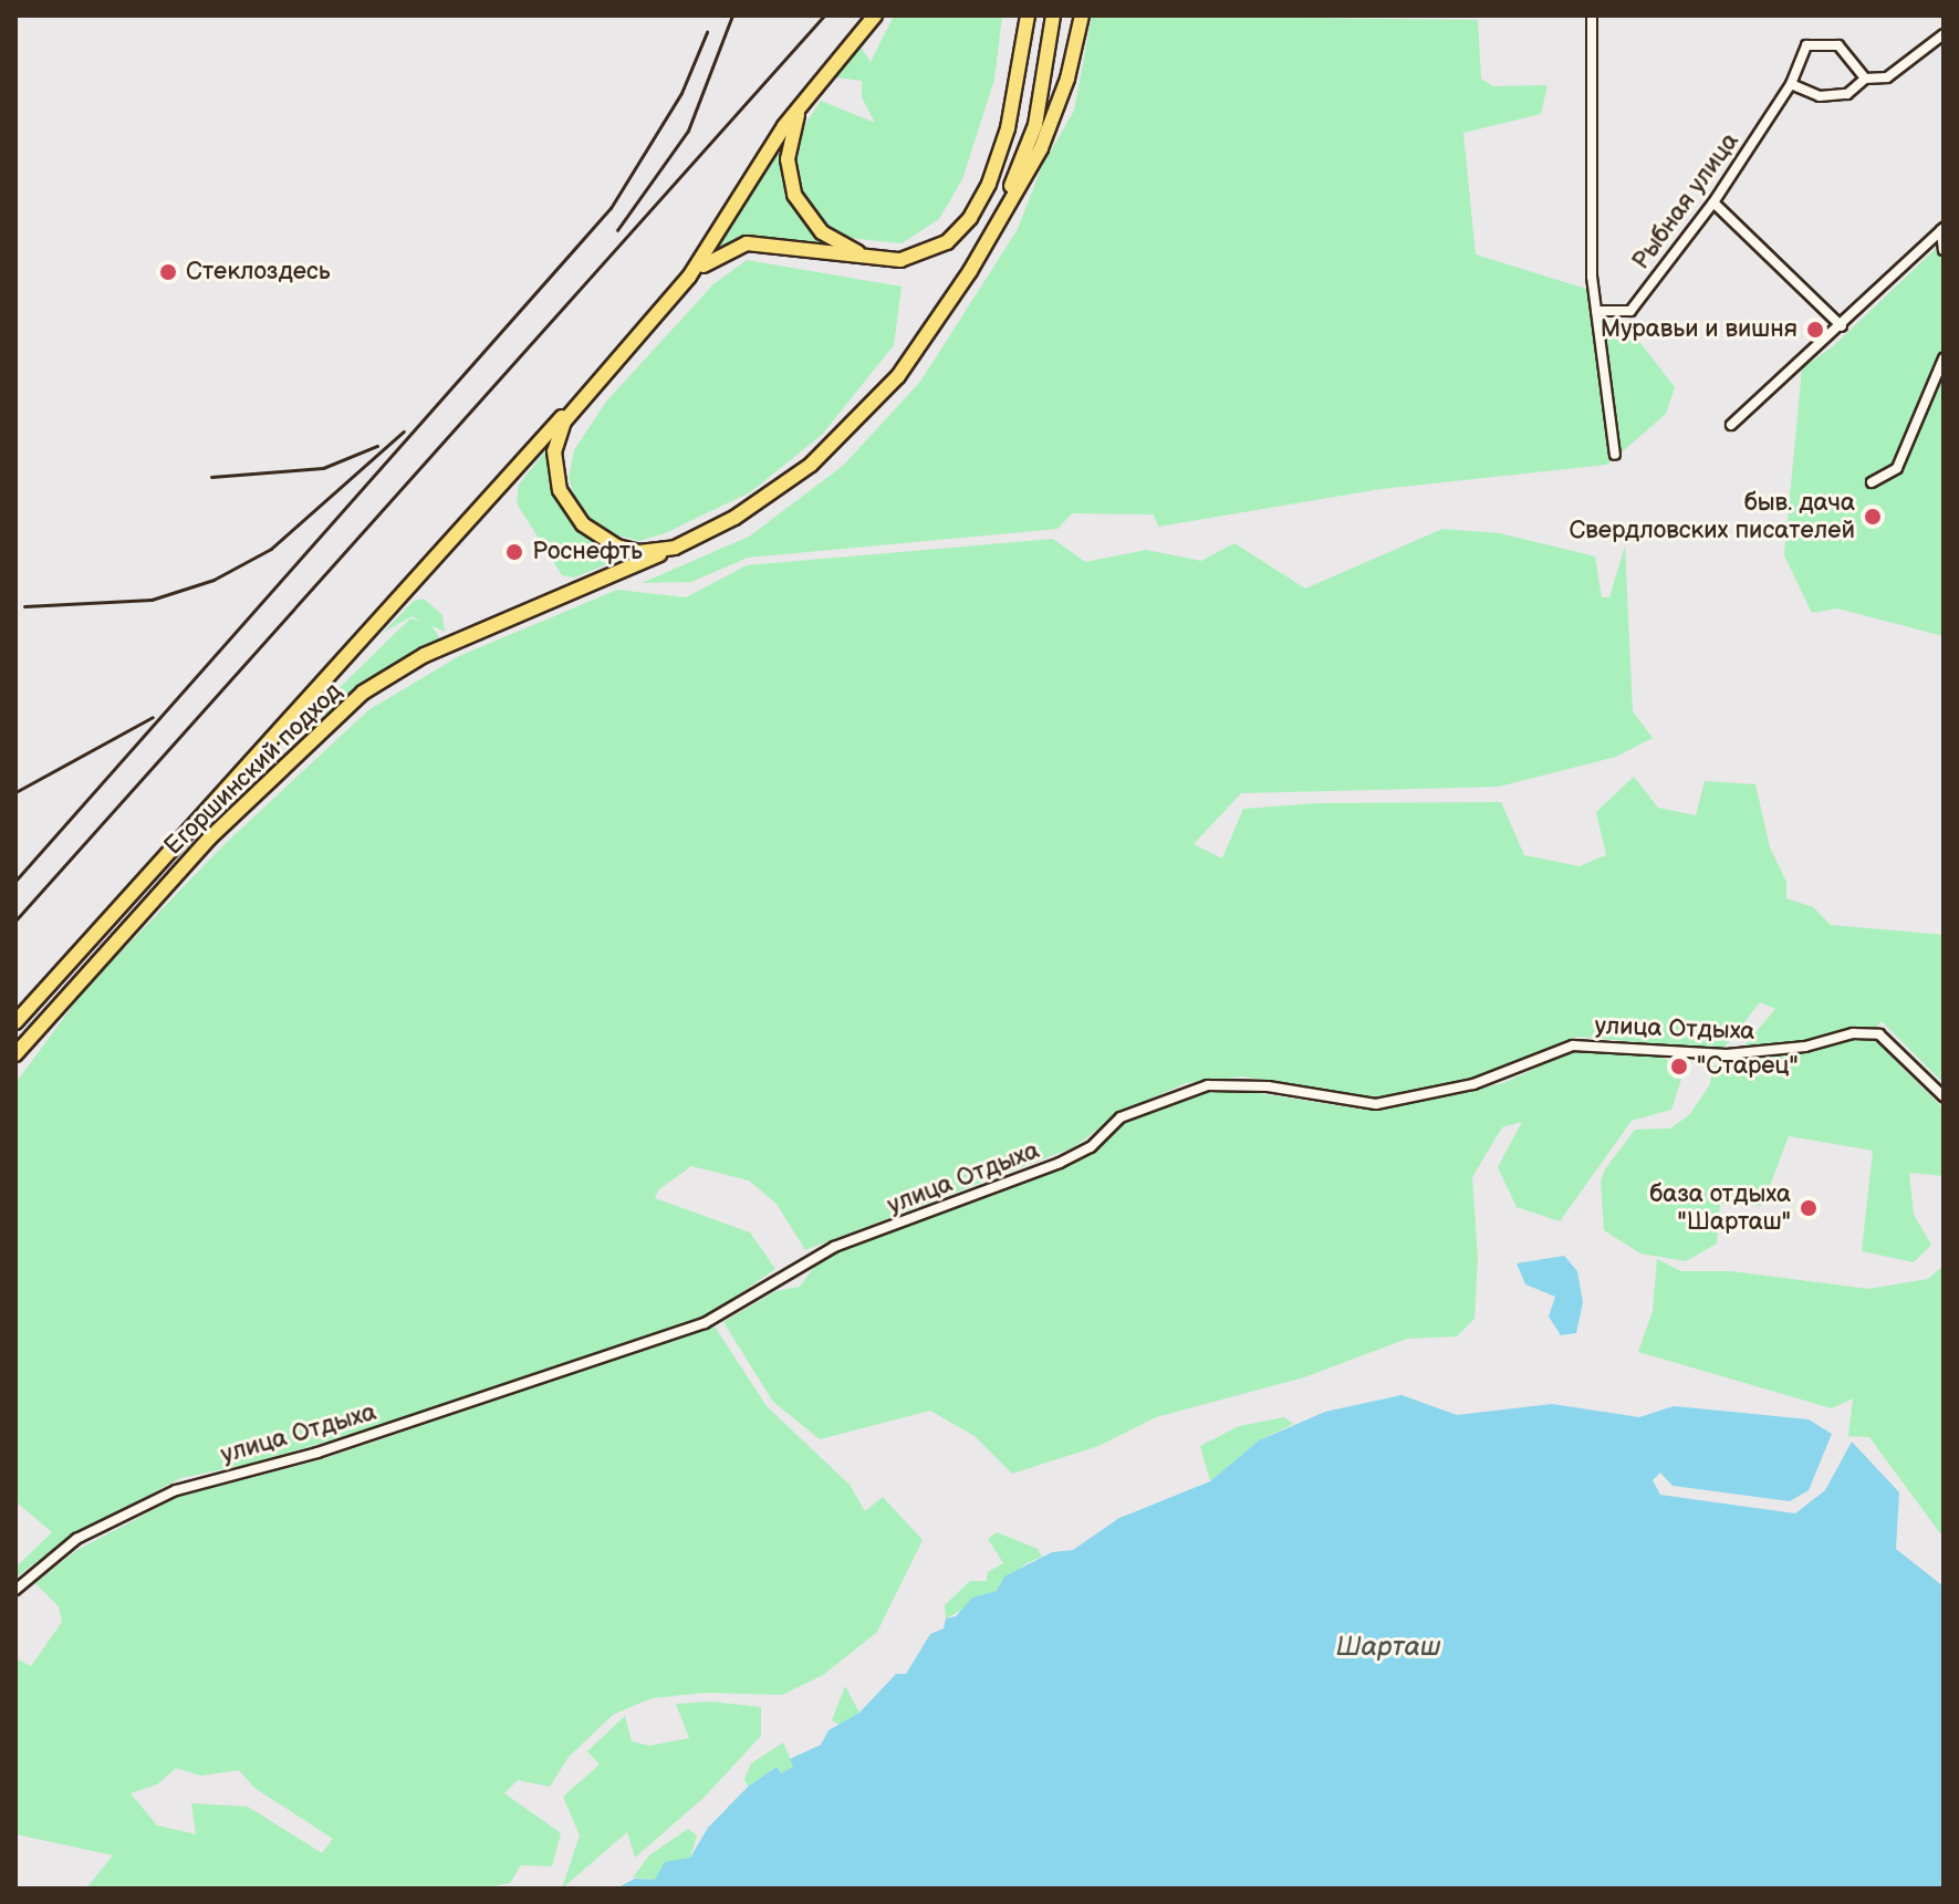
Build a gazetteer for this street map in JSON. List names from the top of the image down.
{
  "streets": {
    "main road": ["Егоршинский подход"],
    "street": ["Рыбная улица", "улица Отдыха"]
  },
  "water": ["Шарташ"],
  "places": [
    "Стеклоздесь",
    "Муравьи и вишня",
    "быв. дача Свердловских писателей",
    "Роснефть",
    "\"Старец\"",
    "база отдыха \"Шарташ\""
  ]
}
